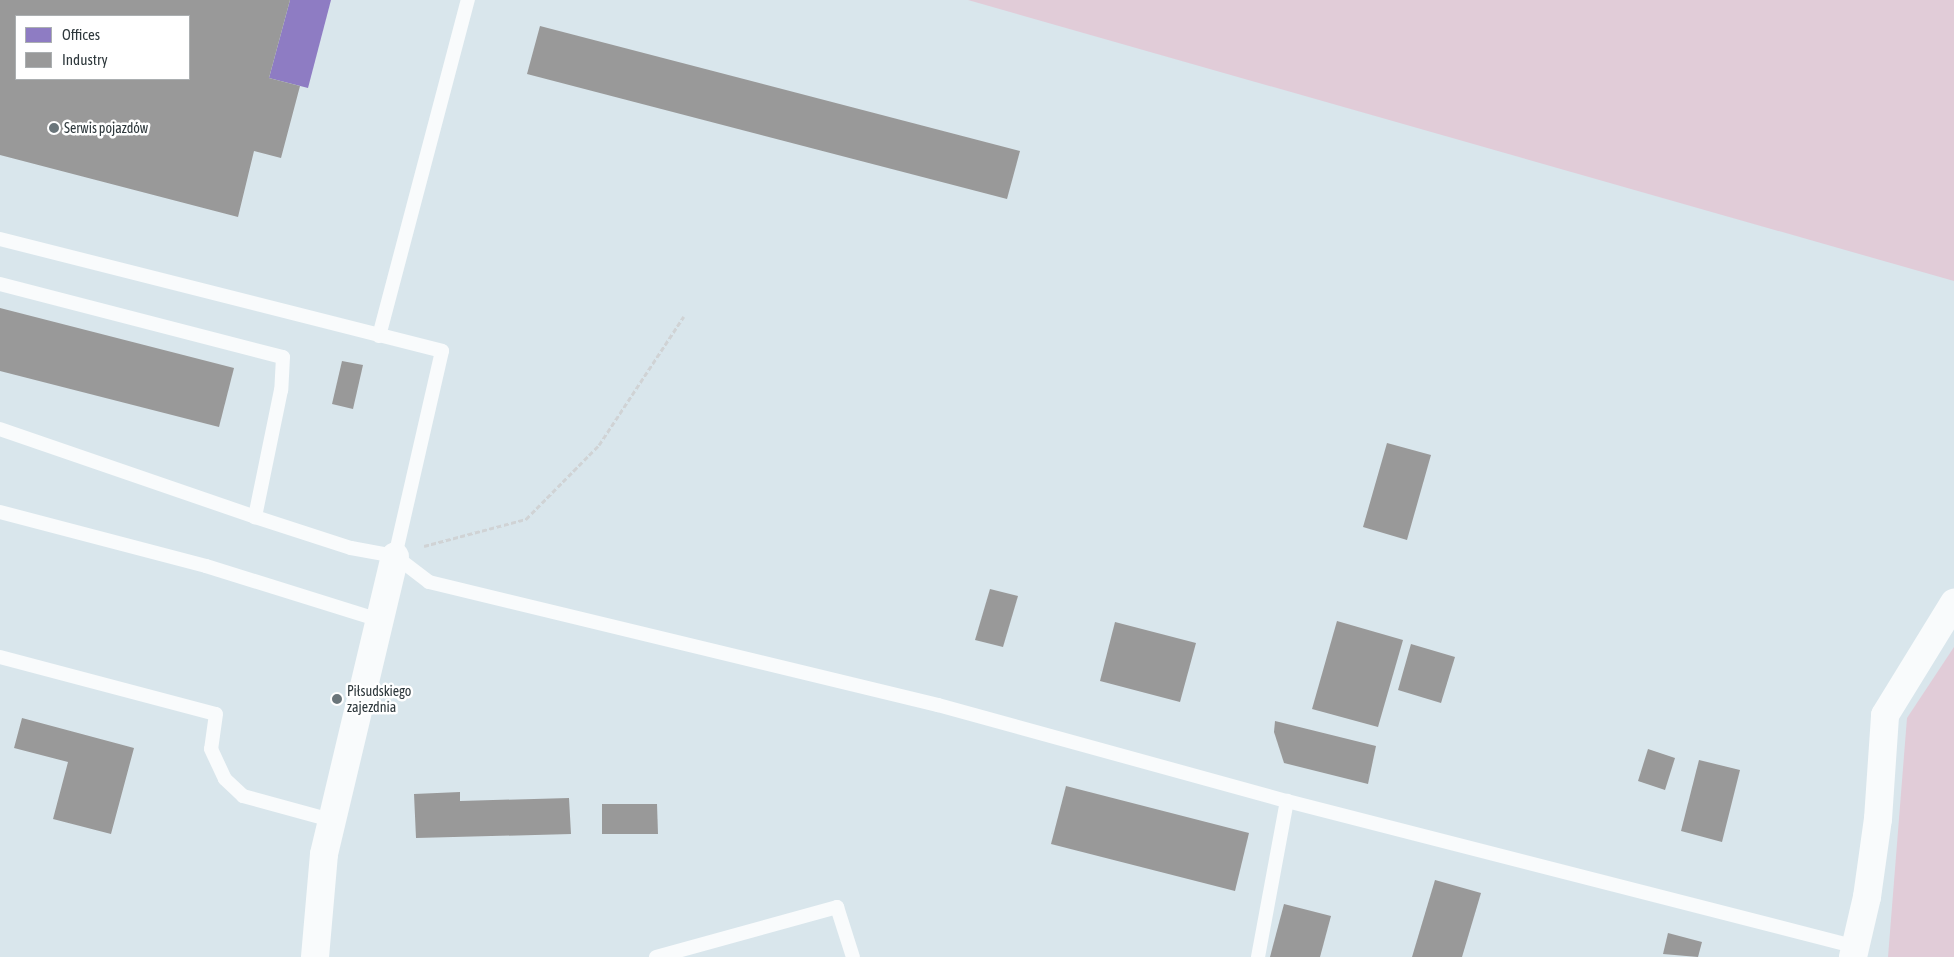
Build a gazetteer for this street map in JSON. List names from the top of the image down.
{
  "places": ["Serwis pojazdów", "Piłsudskiego zajezdnia"],
  "legend": ["Offices", "Industry"]
}
